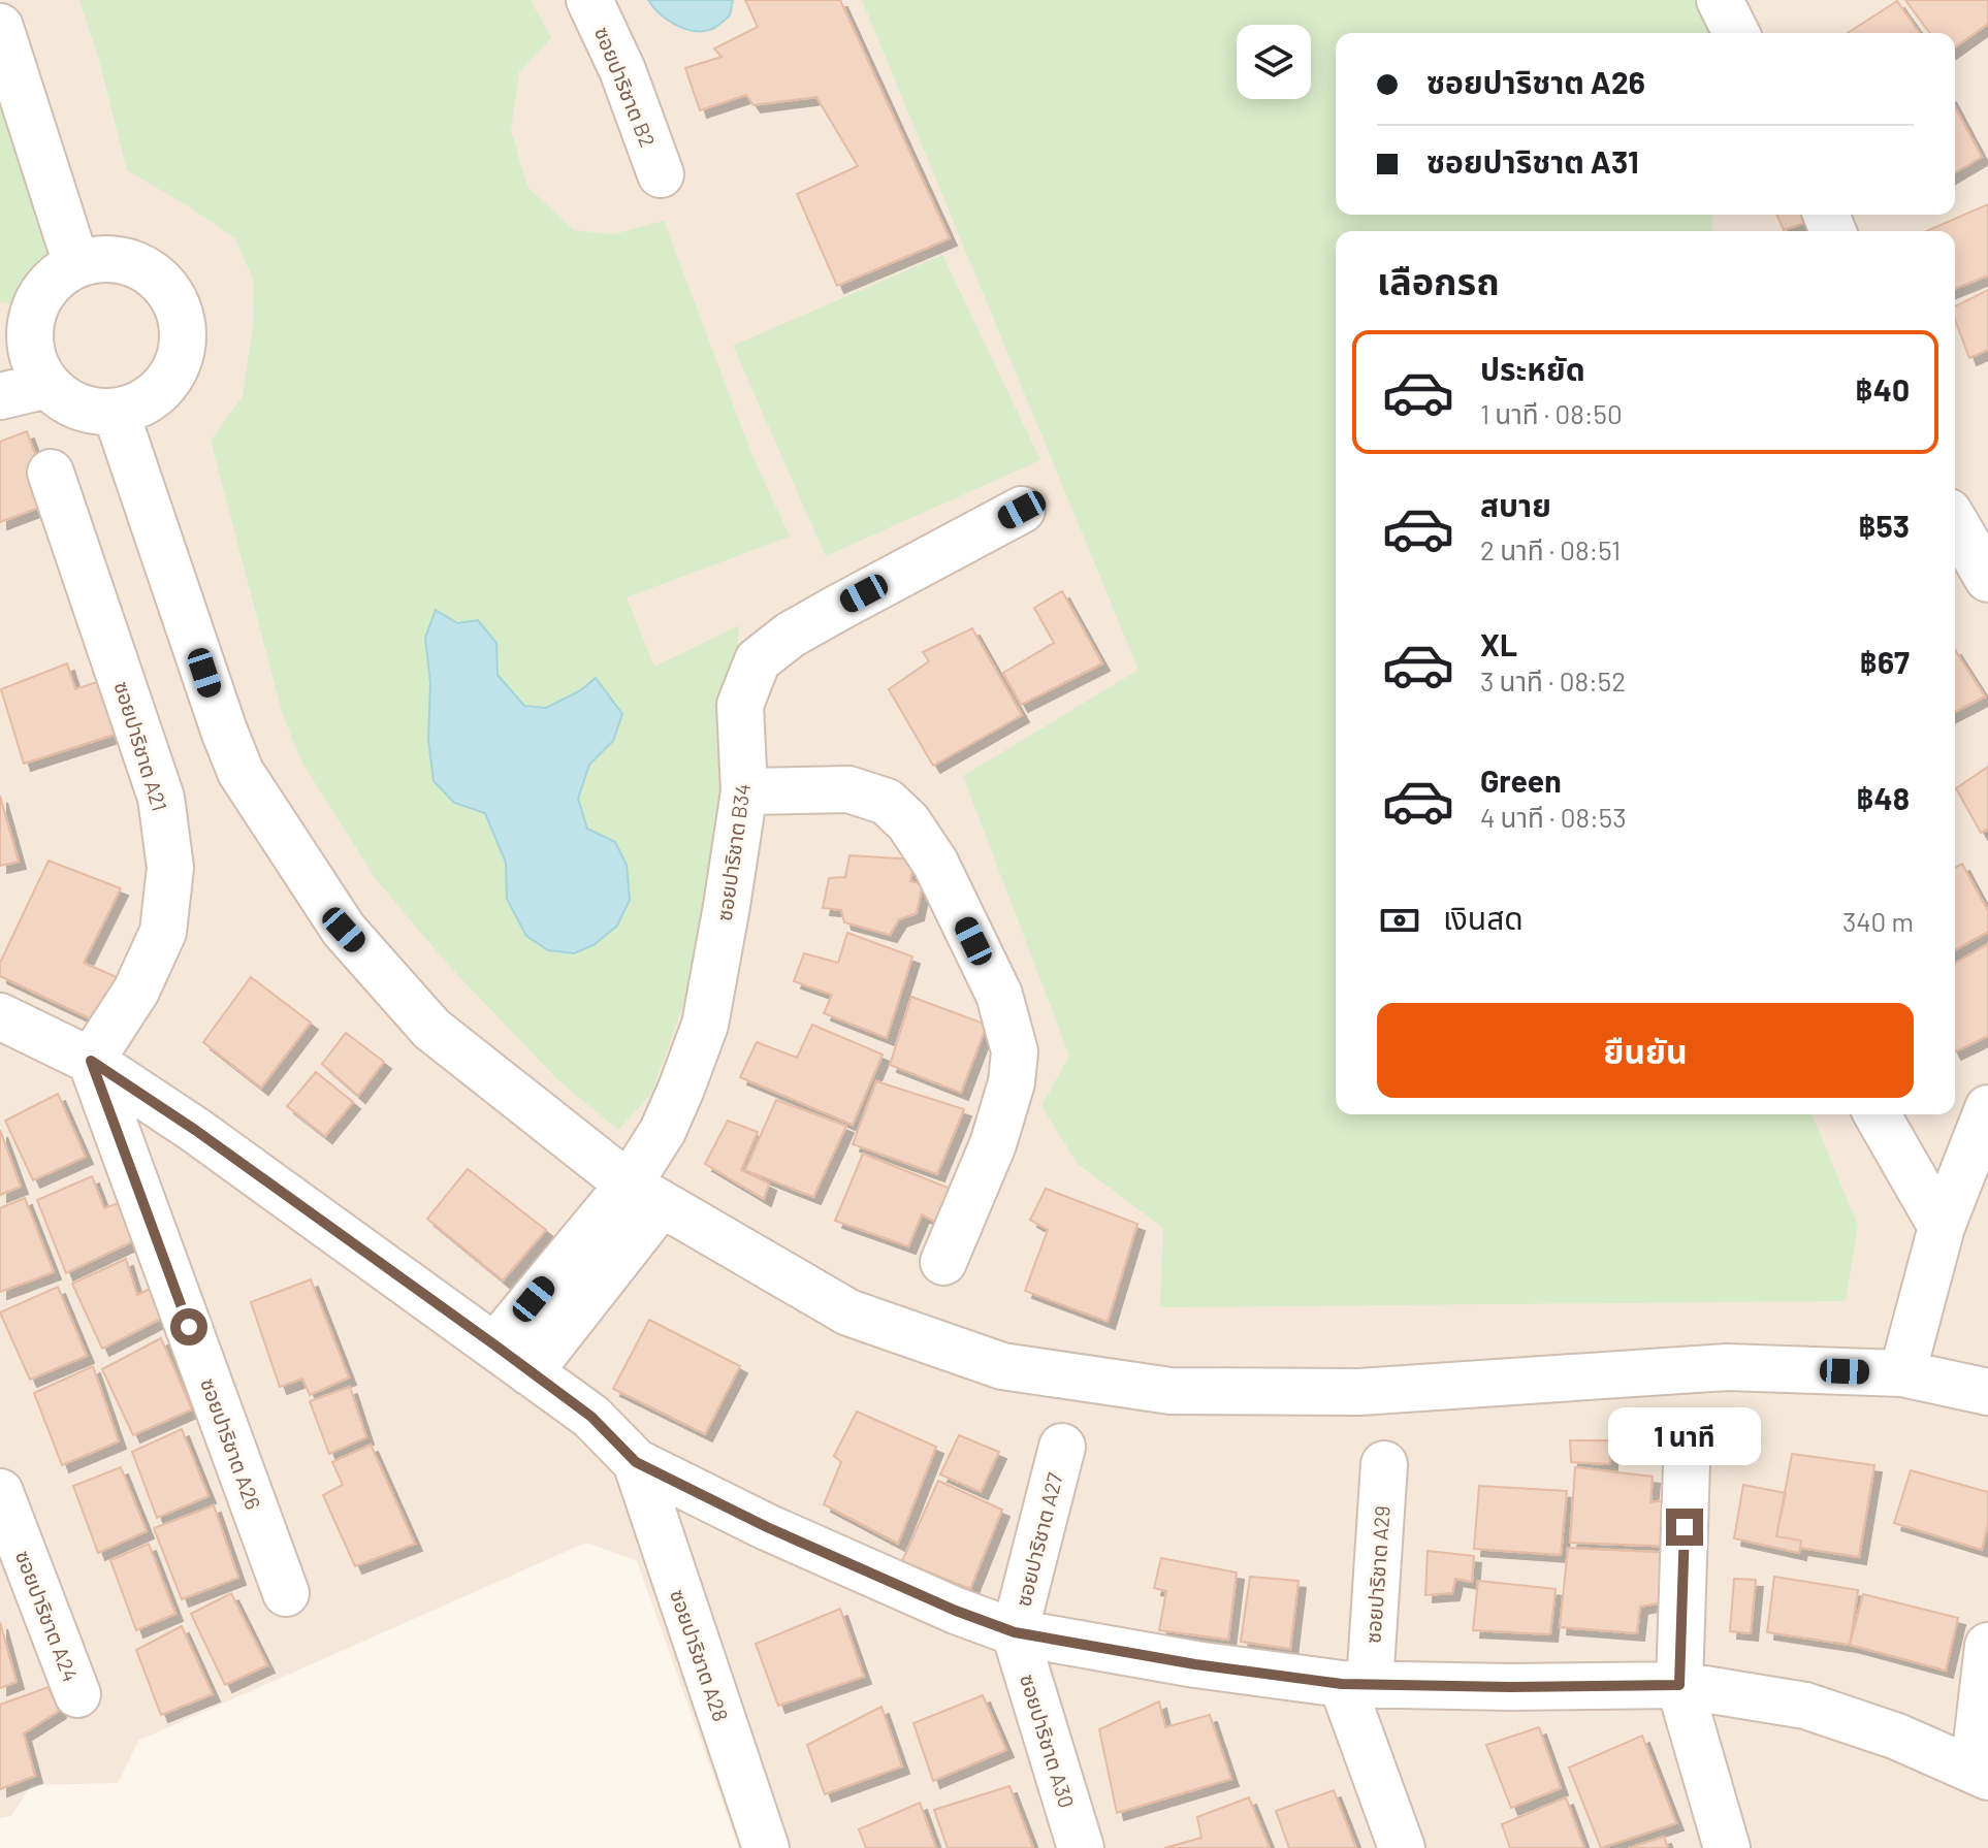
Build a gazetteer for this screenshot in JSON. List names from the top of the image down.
{
  "streets": {
    "street": [
      "ซอยปาริชาต B2",
      "ซอยปาริชาต A21",
      "ซอยปาริชาต B34",
      "ซอยปาริชาต A26",
      "ซอยปาริชาต A27",
      "ซอยปาริชาต A29",
      "ซอยปาริชาต A24",
      "ซอยปาริชาต A28",
      "ซอยปาริชาต A30"
    ]
  },
  "crossings": [
    ["ซอยปาริชาต A21", "ซอยปาริชาต A26"],
    ["ซอยปาริชาต A27", "ซอยปาริชาต A30"]
  ],
  "page": {
    "banner": ["ซอยปาริชาต A26", "ซอยปาริชาต A31"],
    "heading": "เลือกรถ",
    "list": [
      {
        "name": "ประหยัด",
        "note": "1 นาที · 08:50",
        "value": "฿40"
      },
      {
        "name": "สบาย",
        "note": "2 นาที · 08:51",
        "value": "฿53"
      },
      {
        "name": "XL",
        "note": "3 นาที · 08:52",
        "value": "฿67"
      },
      {
        "name": "Green",
        "note": "4 นาที · 08:53",
        "value": "฿48"
      }
    ],
    "pay": ["เงินสด", "340 m"],
    "buttons": "ยืนยัน",
    "bubble": "1 นาที"
  }
}
